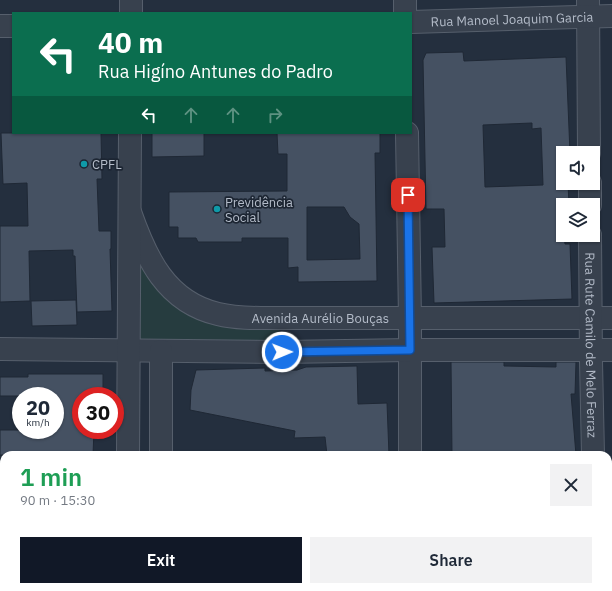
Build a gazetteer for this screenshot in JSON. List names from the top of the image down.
{
  "streets": {
    "street": ["Rua Manoel Joaquim Garcia", "Avenida Aurélio Bouças", "Rua Rute Camilo de Melo Ferraz"]
  },
  "crossings": [
    ["Avenida Aurélio Bouças", "Rua Rute Camilo de Melo Ferraz"]
  ],
  "places": ["CPFL", "Previdência Social"],
  "page": {
    "turn": ["40 m", "Rua Higíno Antunes do Padro"],
    "speed": "20 km/h",
    "limit": "30",
    "heading": ["1 min", "90 m · 15:30"],
    "buttons": ["Exit", "Share"]
  }
}
